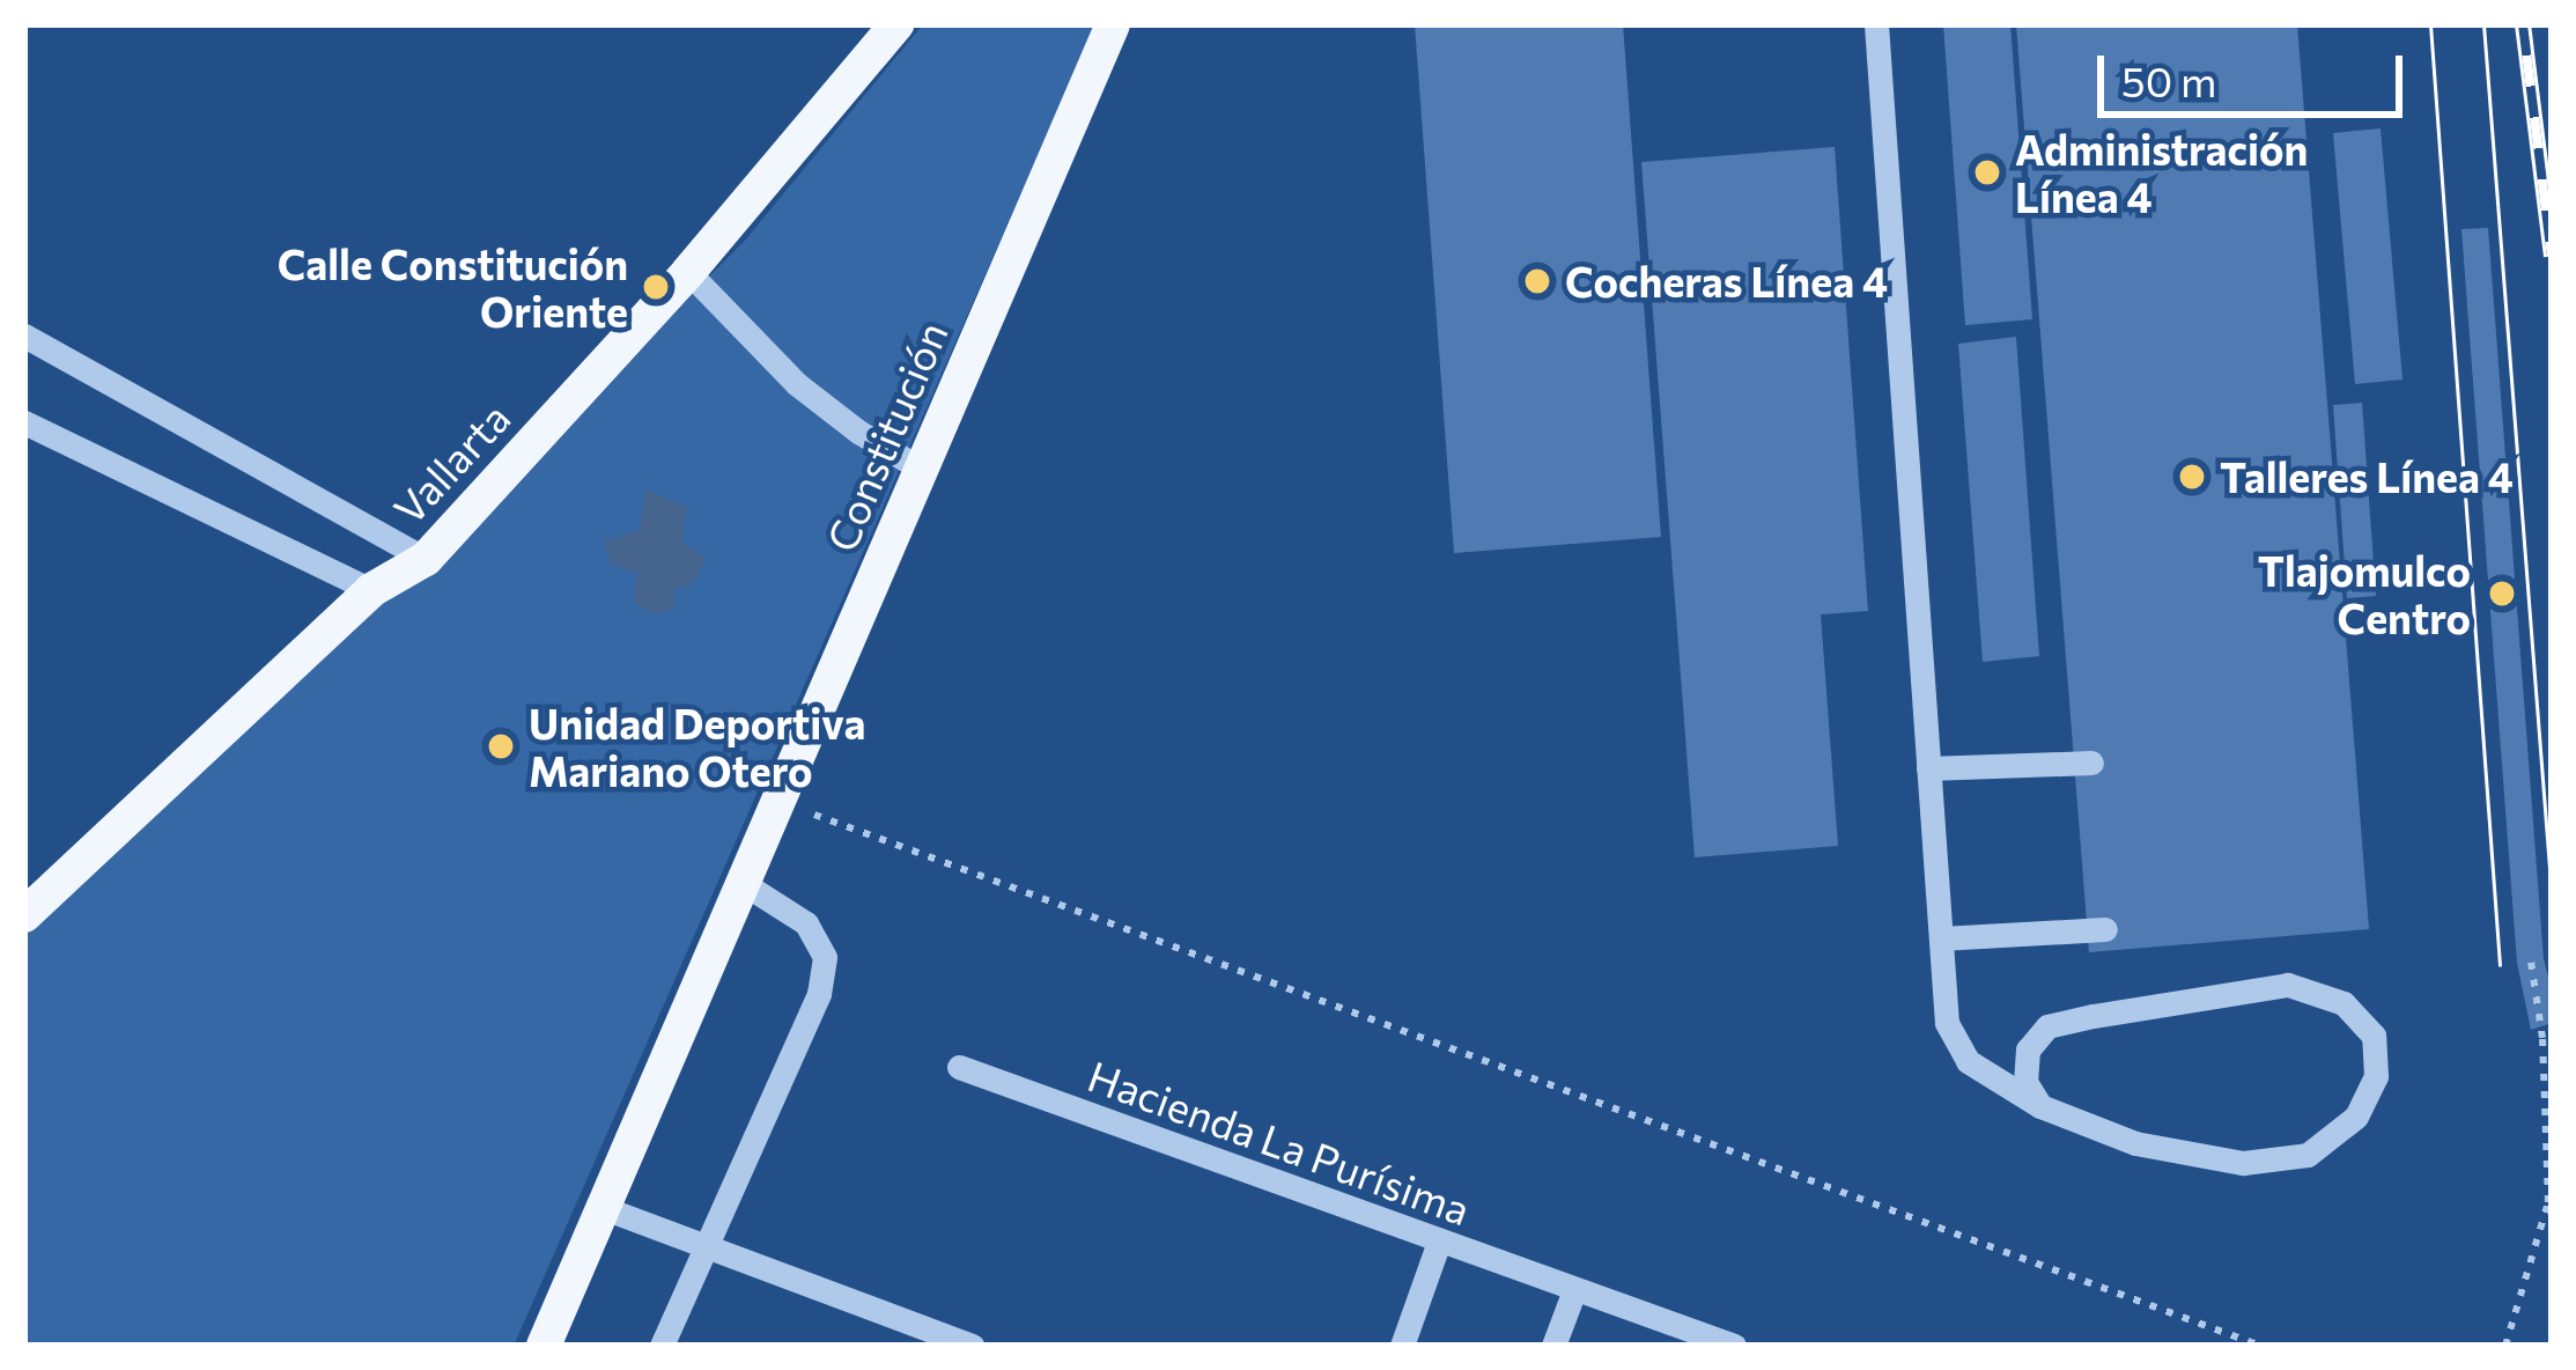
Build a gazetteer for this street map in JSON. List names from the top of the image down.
{
  "streets": {
    "main road": ["Constitución", "Vallarta"],
    "street": ["Hacienda La Purísima"]
  },
  "places": [
    "Administración Línea 4",
    "Cocheras Línea 4",
    "Calle Constitución Oriente",
    "Talleres Línea 4",
    "Tlajomulco Centro",
    "Unidad Deportiva Mariano Otero"
  ],
  "scale_bar": "50 m"
}
